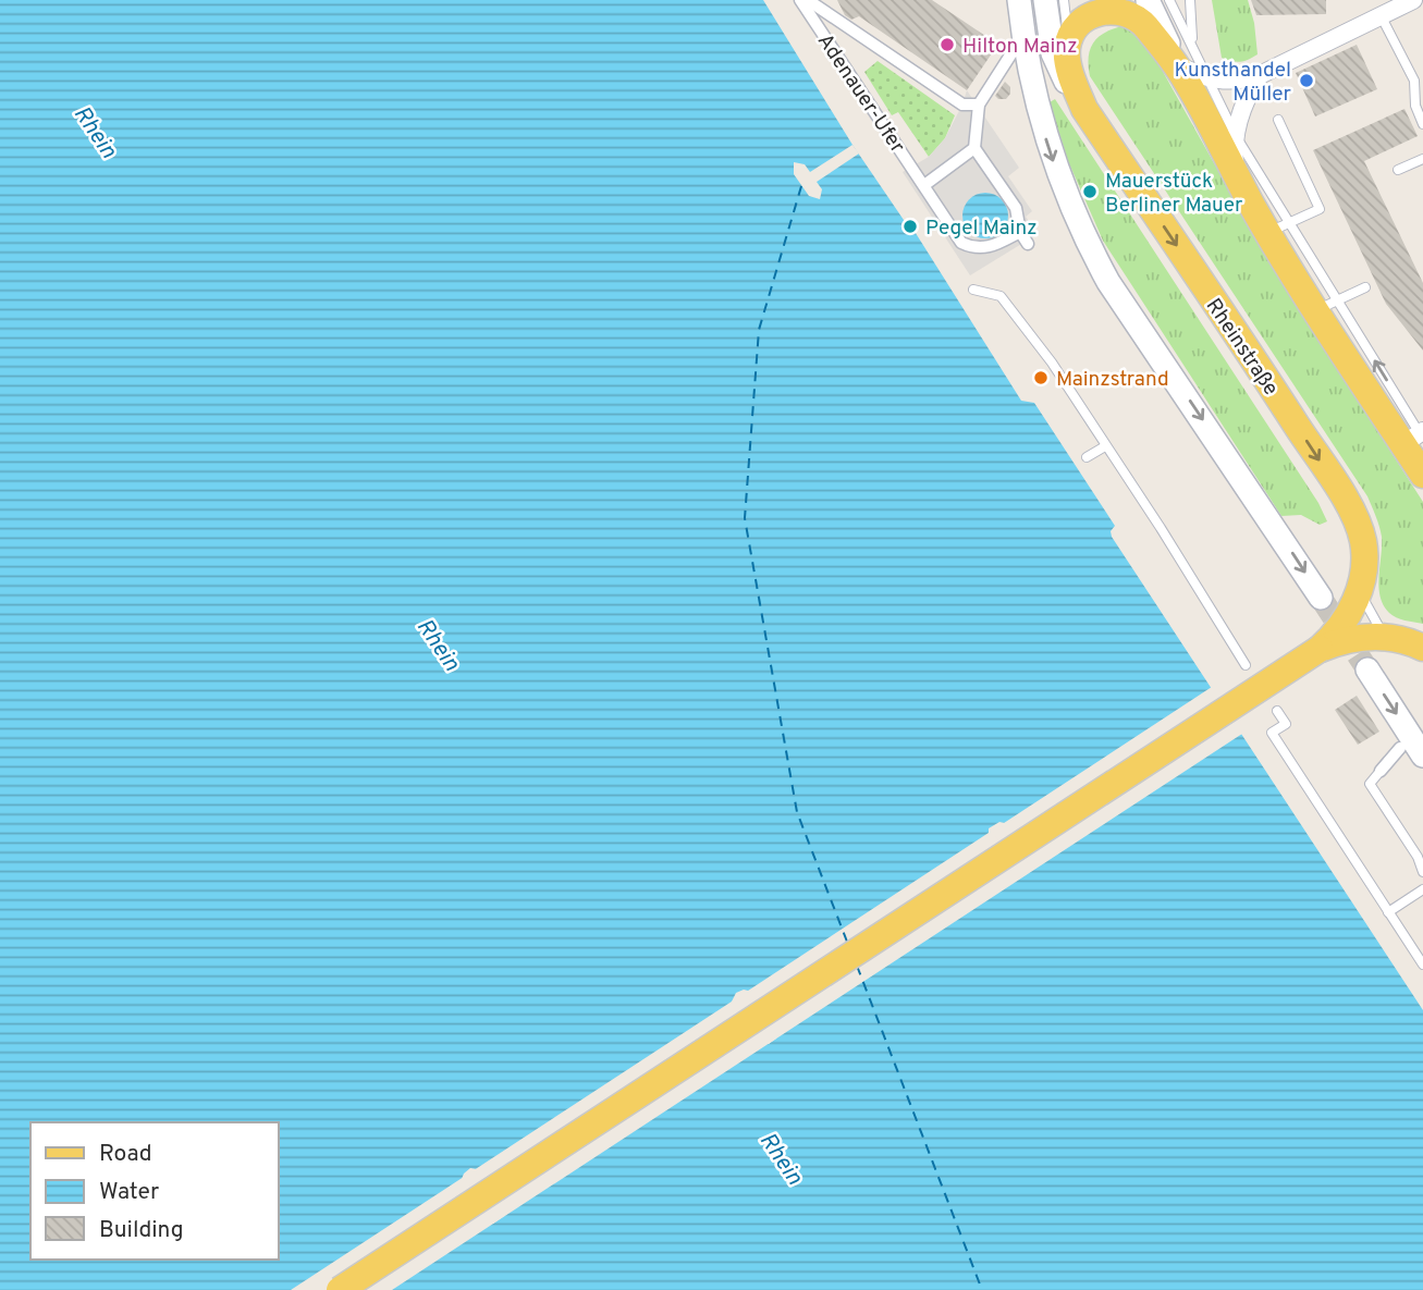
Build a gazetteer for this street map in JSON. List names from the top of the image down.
{
  "streets": {
    "main road": ["Rheinstraße"],
    "street": ["Adenauer-Ufer"]
  },
  "water": ["Rhein"],
  "places": [
    "Hilton Mainz",
    "Kunsthandel Müller",
    "Mauerstück Berliner Mauer",
    "Pegel Mainz",
    "Mainzstrand"
  ],
  "legend": ["Road", "Water", "Building"]
}
